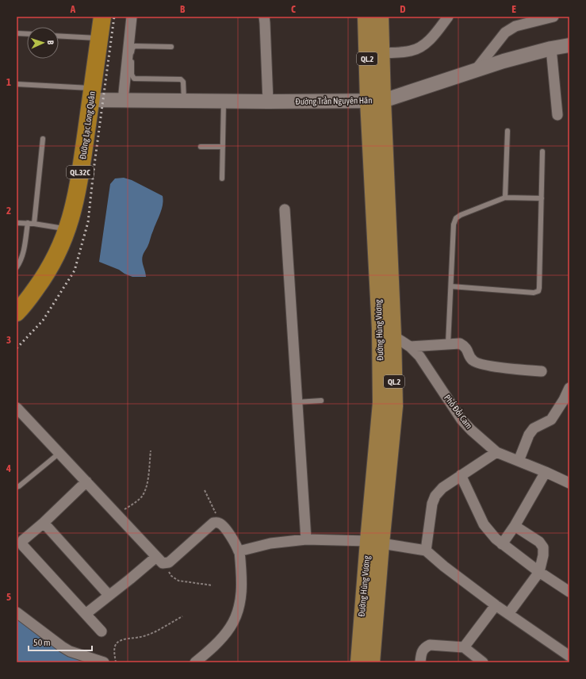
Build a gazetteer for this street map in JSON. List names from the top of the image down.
{
  "streets": {
    "highway": ["Đường Lạc Long Quân", "QL.32C"],
    "main road": ["QL.2", "Đường Hùng Vương"],
    "street": ["Đường Trần Nguyên Hãn", "Phố Đồi Cam"]
  },
  "crossings": [
    ["Đường Trần Nguyên Hãn", "Đường Lạc Long Quân"],
    ["Đường Trần Nguyên Hãn", "Đường Hùng Vương"],
    ["Đường Hùng Vương", "Phố Đồi Cam"]
  ],
  "scale_bar": "50 m",
  "north": "right",
  "grid": {
    "columns": [
      "A",
      "B",
      "C",
      "D",
      "E"
    ],
    "rows": [
      "1",
      "2",
      "3",
      "4",
      "5"
    ]
  }
}
